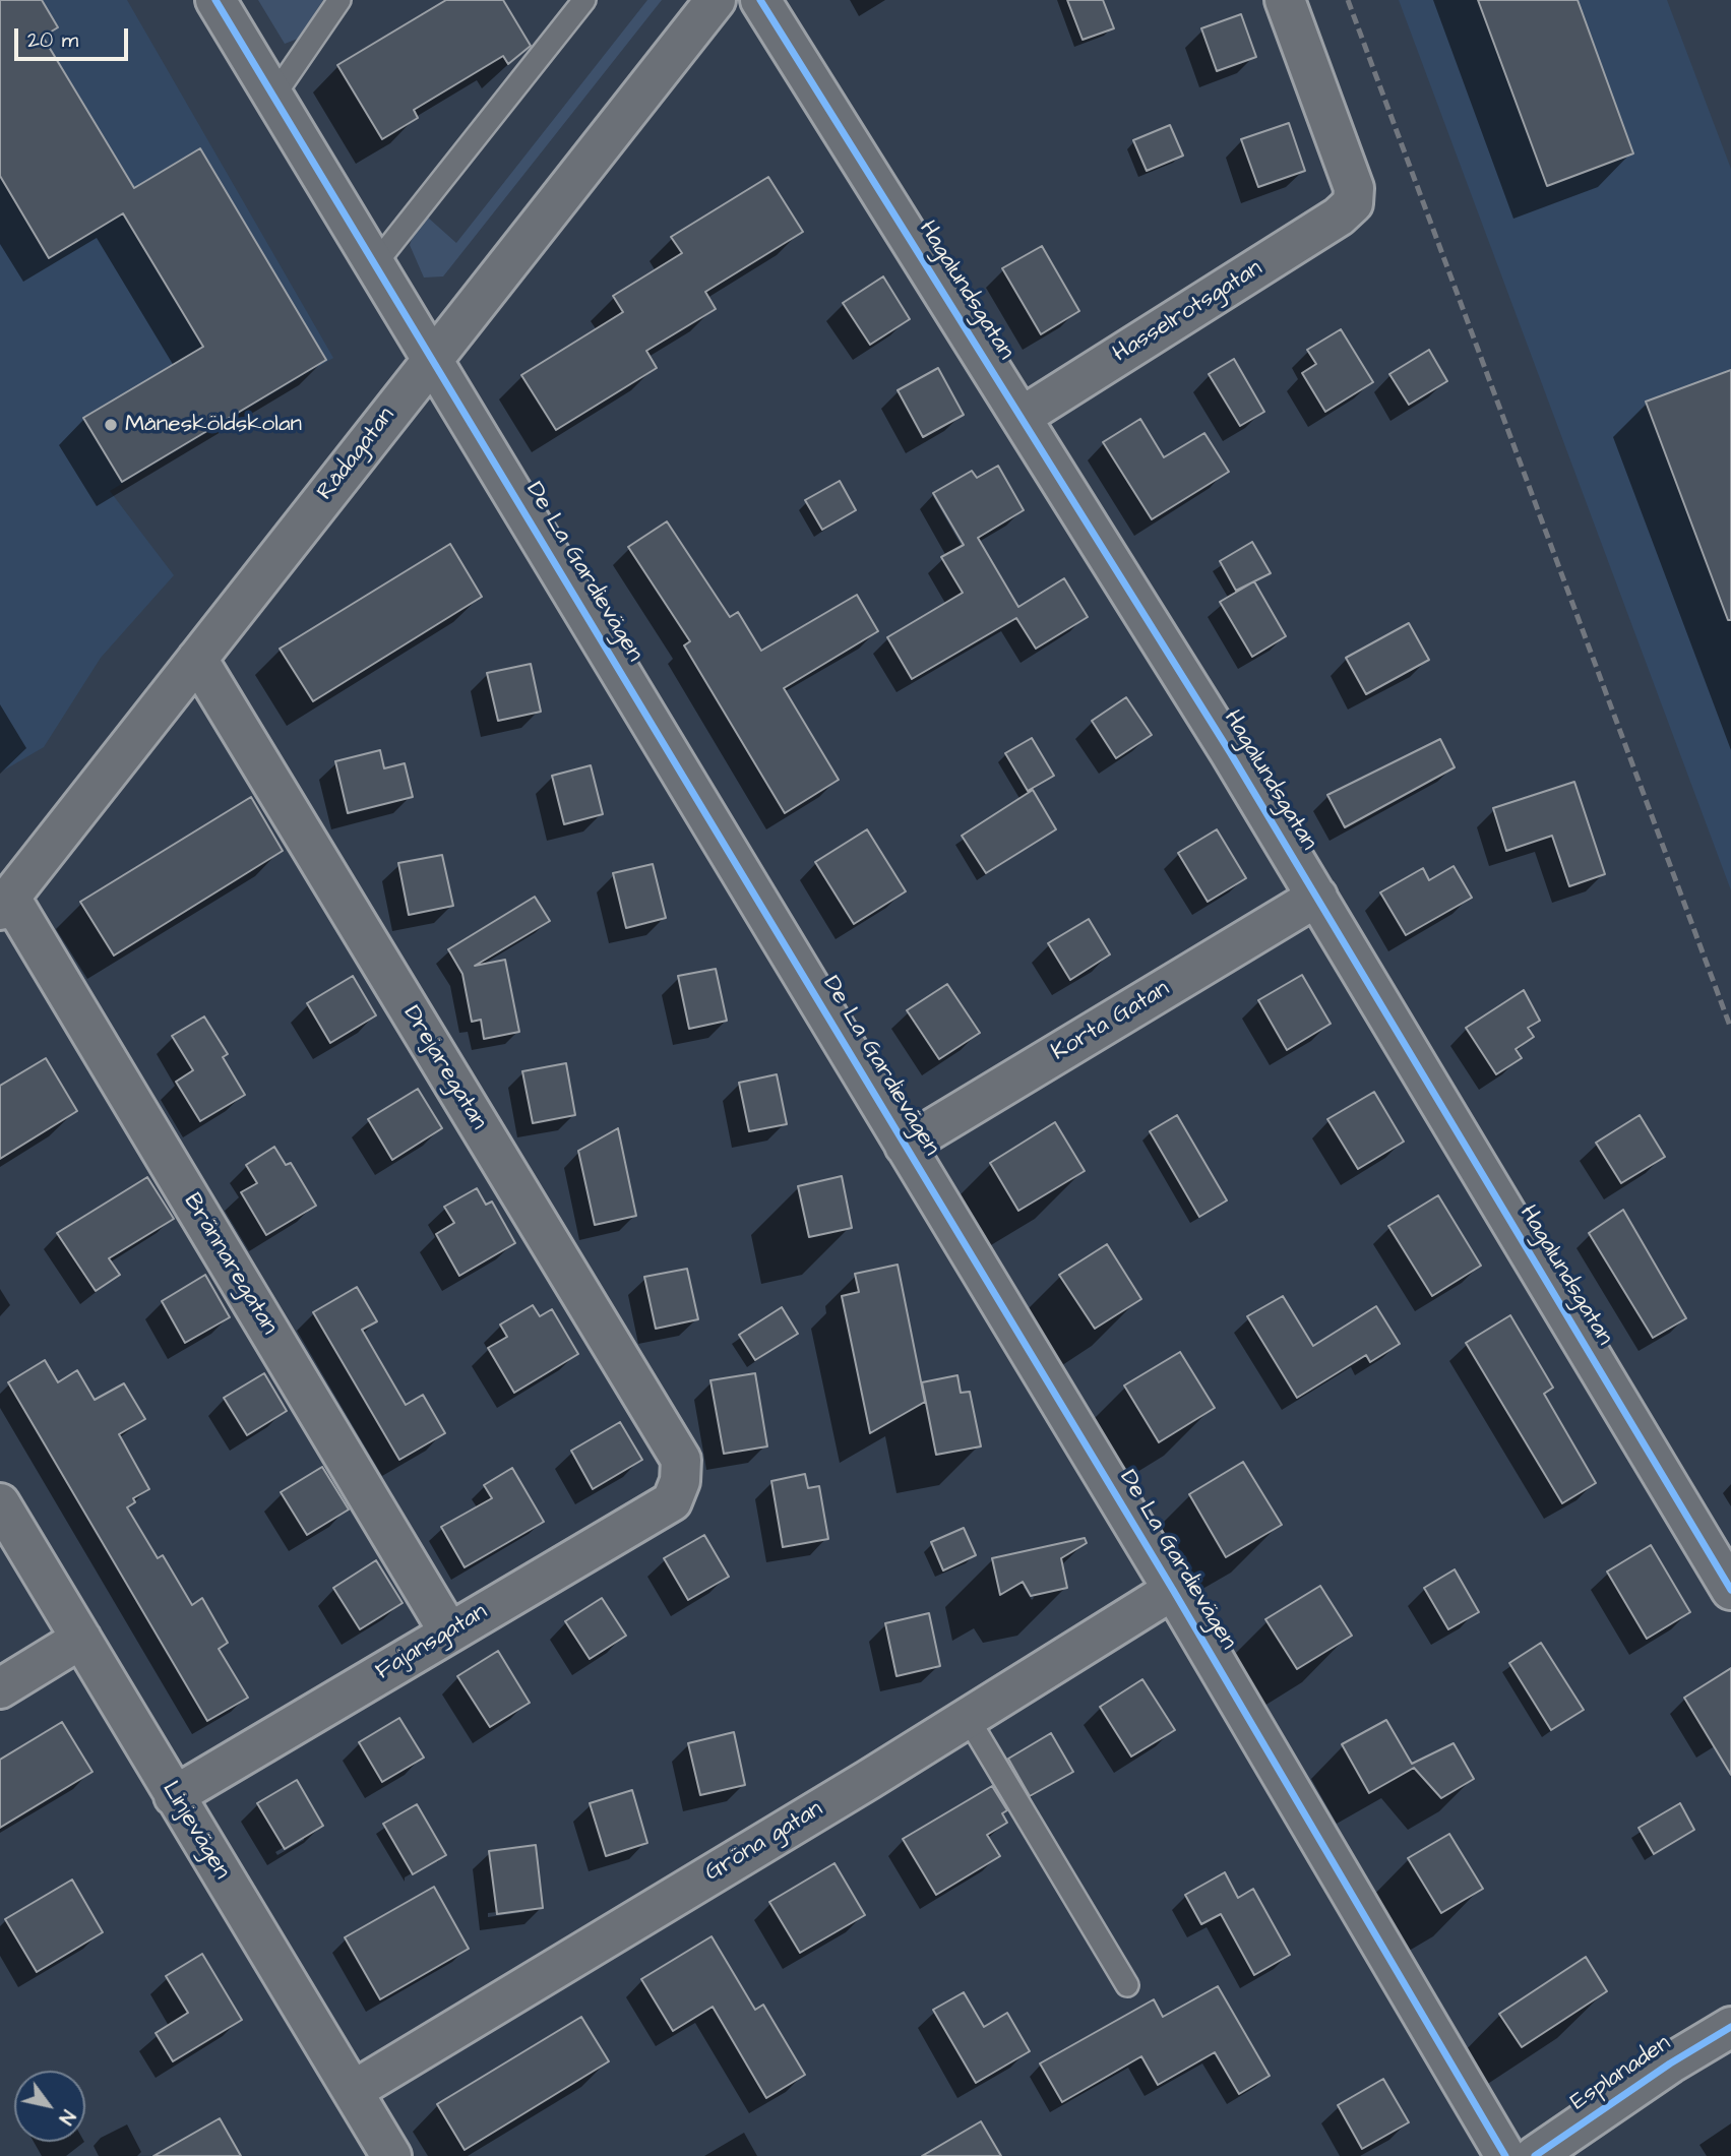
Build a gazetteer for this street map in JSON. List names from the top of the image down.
{
  "streets": {
    "street": [
      "Hagalundsgatan",
      "Hasselrotsgatan",
      "Rådagatan",
      "De La Gardievägen",
      "Korta Gatan",
      "Drejaregatan",
      "Brännaregatan",
      "Fajansgatan",
      "Linjevägen",
      "Gröna gatan",
      "Esplanaden"
    ]
  },
  "crossings": [
    ["Hagalundsgatan", "Hasselrotsgatan"],
    ["Hagalundsgatan", "Korta Gatan"],
    ["Rådagatan", "De La Gardievägen"],
    ["Rådagatan", "Drejaregatan"],
    ["Rådagatan", "Brännaregatan"],
    ["De La Gardievägen", "Korta Gatan"],
    ["De La Gardievägen", "Gröna gatan"],
    ["Drejaregatan", "Fajansgatan"],
    ["Brännaregatan", "Fajansgatan"],
    ["Fajansgatan", "Linjevägen"],
    ["Linjevägen", "Gröna gatan"]
  ],
  "places": ["Månesköldskolan"],
  "scale_bar": "20 m",
  "north": "bottom right"
}
